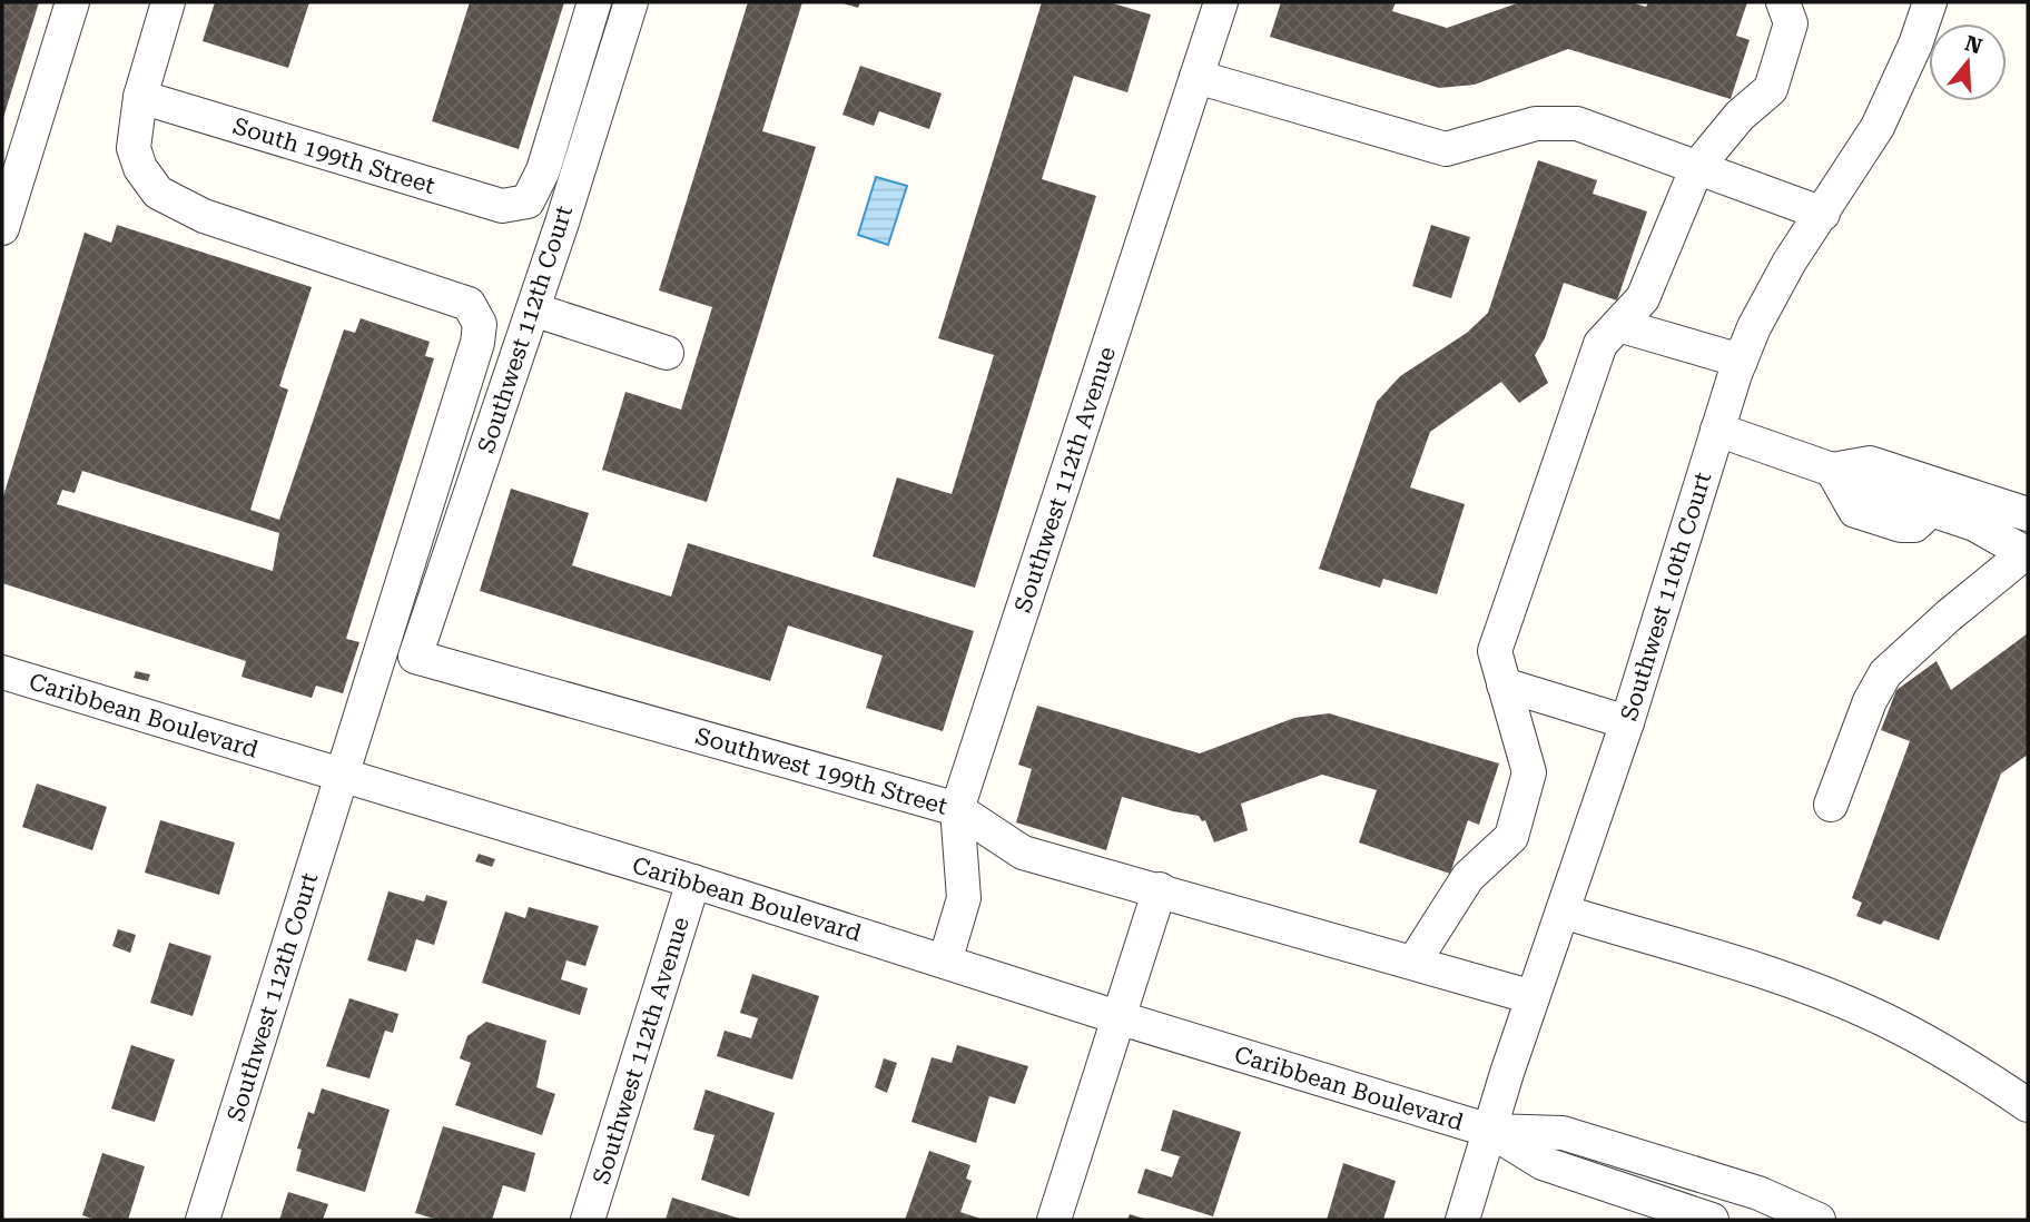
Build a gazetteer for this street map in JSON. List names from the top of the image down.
{
  "streets": {
    "street": [
      "South 199th Street",
      "Southwest 112th Court",
      "Southwest 112th Avenue",
      "Southwest 110th Court",
      "Caribbean Boulevard",
      "Southwest 199th Street"
    ]
  },
  "crossings": [
    ["South 199th Street", "Southwest 112th Court"],
    ["Southwest 112th Court", "Caribbean Boulevard"],
    ["Southwest 112th Court", "Southwest 199th Street"],
    ["Southwest 112th Avenue", "Caribbean Boulevard"],
    ["Southwest 112th Avenue", "Southwest 199th Street"],
    ["Southwest 110th Court", "Caribbean Boulevard"],
    ["Southwest 110th Court", "Southwest 199th Street"]
  ],
  "north": "top"
}
